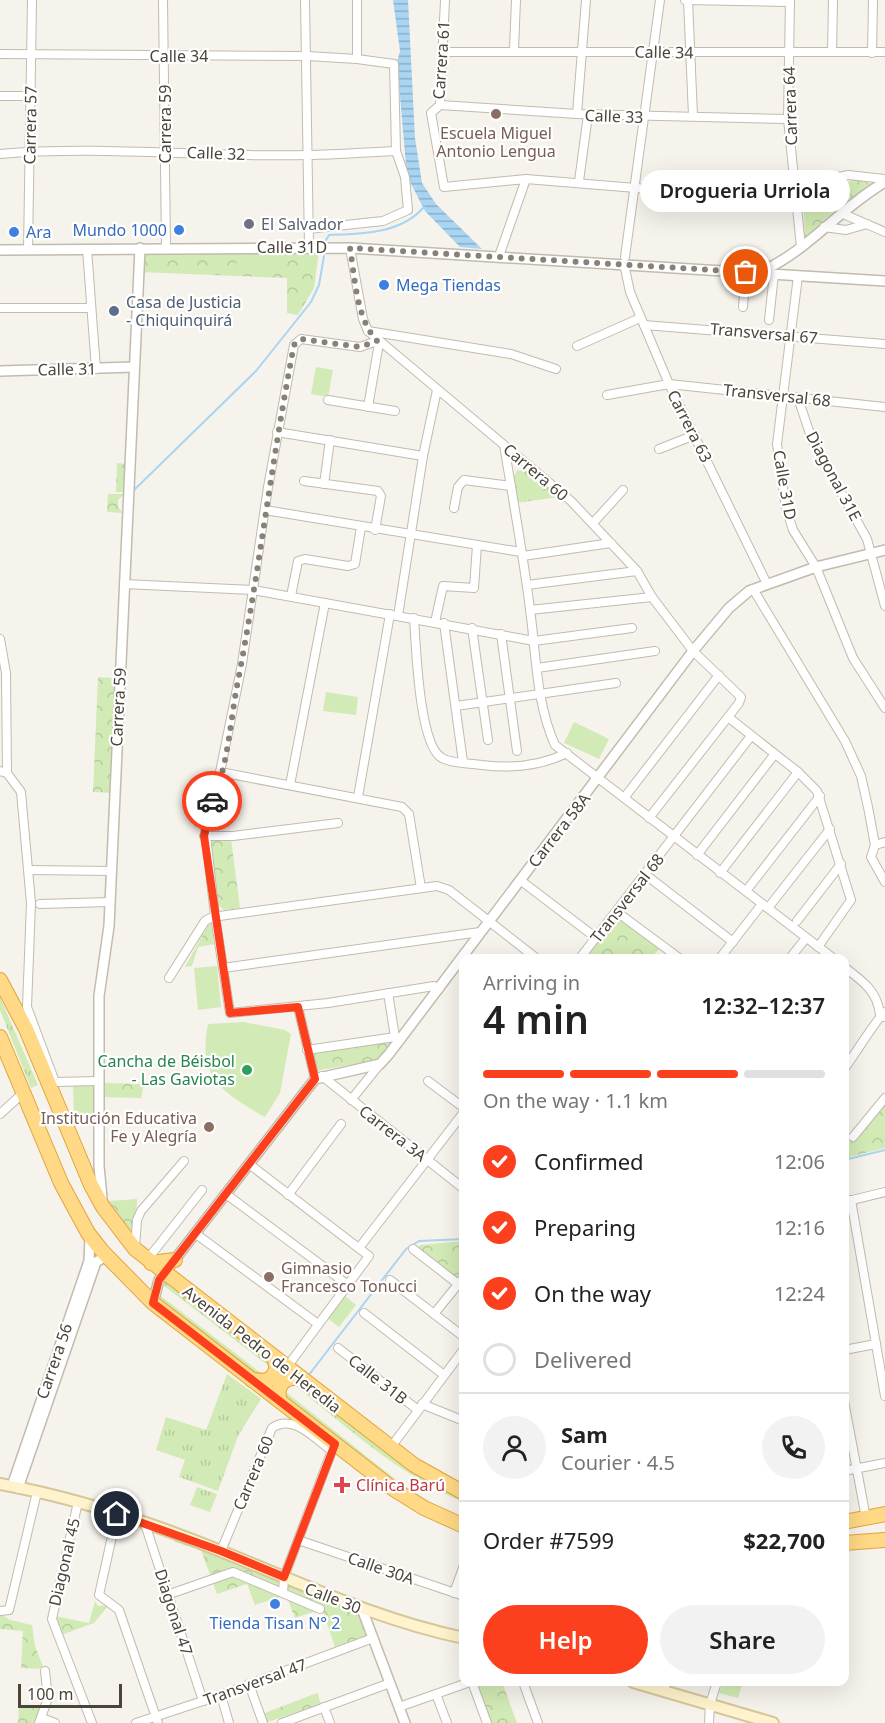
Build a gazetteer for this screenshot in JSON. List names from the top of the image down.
{
  "streets": {
    "highway": ["Avenida Pedro de Heredia"],
    "main road": ["Calle 30"],
    "street": [
      "Calle 34",
      "Carrera 61",
      "Carrera 64",
      "Calle 33",
      "Carrera 59",
      "Carrera 57",
      "Calle 32",
      "Calle 31D",
      "Transversal 67",
      "Calle 31",
      "Transversal 68",
      "Carrera 63",
      "Carrera 60",
      "Diagonal 31E",
      "Carrera 58A",
      "Carrera 3A",
      "Carrera 56",
      "Calle 31B",
      "Diagonal 45",
      "Calle 30A",
      "Diagonal 47",
      "Transversal 47"
    ]
  },
  "crossings": [
    ["Calle 34", "Carrera 61"],
    ["Calle 34", "Carrera 64"],
    ["Calle 34", "Carrera 59"],
    ["Calle 34", "Carrera 57"],
    ["Calle 34", "Calle 32"],
    ["Calle 34", "Carrera 63"],
    ["Carrera 61", "Calle 33"],
    ["Carrera 64", "Calle 33"],
    ["Calle 33", "Carrera 63"],
    ["Carrera 59", "Calle 32"],
    ["Carrera 59", "Calle 31D"],
    ["Carrera 59", "Calle 31"],
    ["Carrera 59", "Avenida Pedro de Heredia"],
    ["Carrera 57", "Calle 32"],
    ["Carrera 57", "Calle 31D"],
    ["Calle 31D", "Transversal 67"],
    ["Calle 31D", "Transversal 68"],
    ["Calle 31D", "Carrera 63"],
    ["Calle 31D", "Carrera 60"],
    ["Calle 31D", "Carrera 58A"],
    ["Transversal 67", "Carrera 63"],
    ["Transversal 68", "Carrera 63"],
    ["Transversal 68", "Diagonal 31E"],
    ["Carrera 63", "Carrera 58A"],
    ["Carrera 60", "Carrera 58A"],
    ["Carrera 60", "Avenida Pedro de Heredia"],
    ["Carrera 60", "Calle 30"],
    ["Diagonal 31E", "Carrera 58A"],
    ["Carrera 58A", "Carrera 3A"],
    ["Avenida Pedro de Heredia", "Carrera 56"],
    ["Carrera 56", "Calle 30"],
    ["Diagonal 45", "Calle 30"],
    ["Calle 30", "Diagonal 47"],
    ["Diagonal 47", "Transversal 47"]
  ],
  "places": {
    "other": [
      "Escuela Miguel Antonio Lengua",
      "El Salvador",
      "Mundo 1000",
      "Ara",
      "Drogueria Urriola",
      "Mega Tiendas",
      "Casa de Justicia - Chiquinquirá",
      "Cancha de Béisbol - Las Gaviotas",
      "Institución Educativa Fe y Alegría",
      "Gimnasio Francesco Tonucci",
      "Tienda Tisan N° 2"
    ],
    "health": ["Clínica Barú"]
  },
  "scale_bar": "100 m",
  "page": {
    "bubble": "Drogueria Urriola",
    "heading": ["4 min", "Arriving in", "12:32–12:37"],
    "panel": [
      "Sam",
      "Courier · 4.5",
      "Order #7599",
      "$22,700"
    ],
    "bar": "On the way · 1.1 km",
    "list": [
      ["Confirmed", "12:06"],
      ["Preparing", "12:16"],
      ["On the way", "12:24"],
      "Delivered"
    ],
    "buttons": ["Help", "Share"],
    "scale": "100 m"
  }
}
